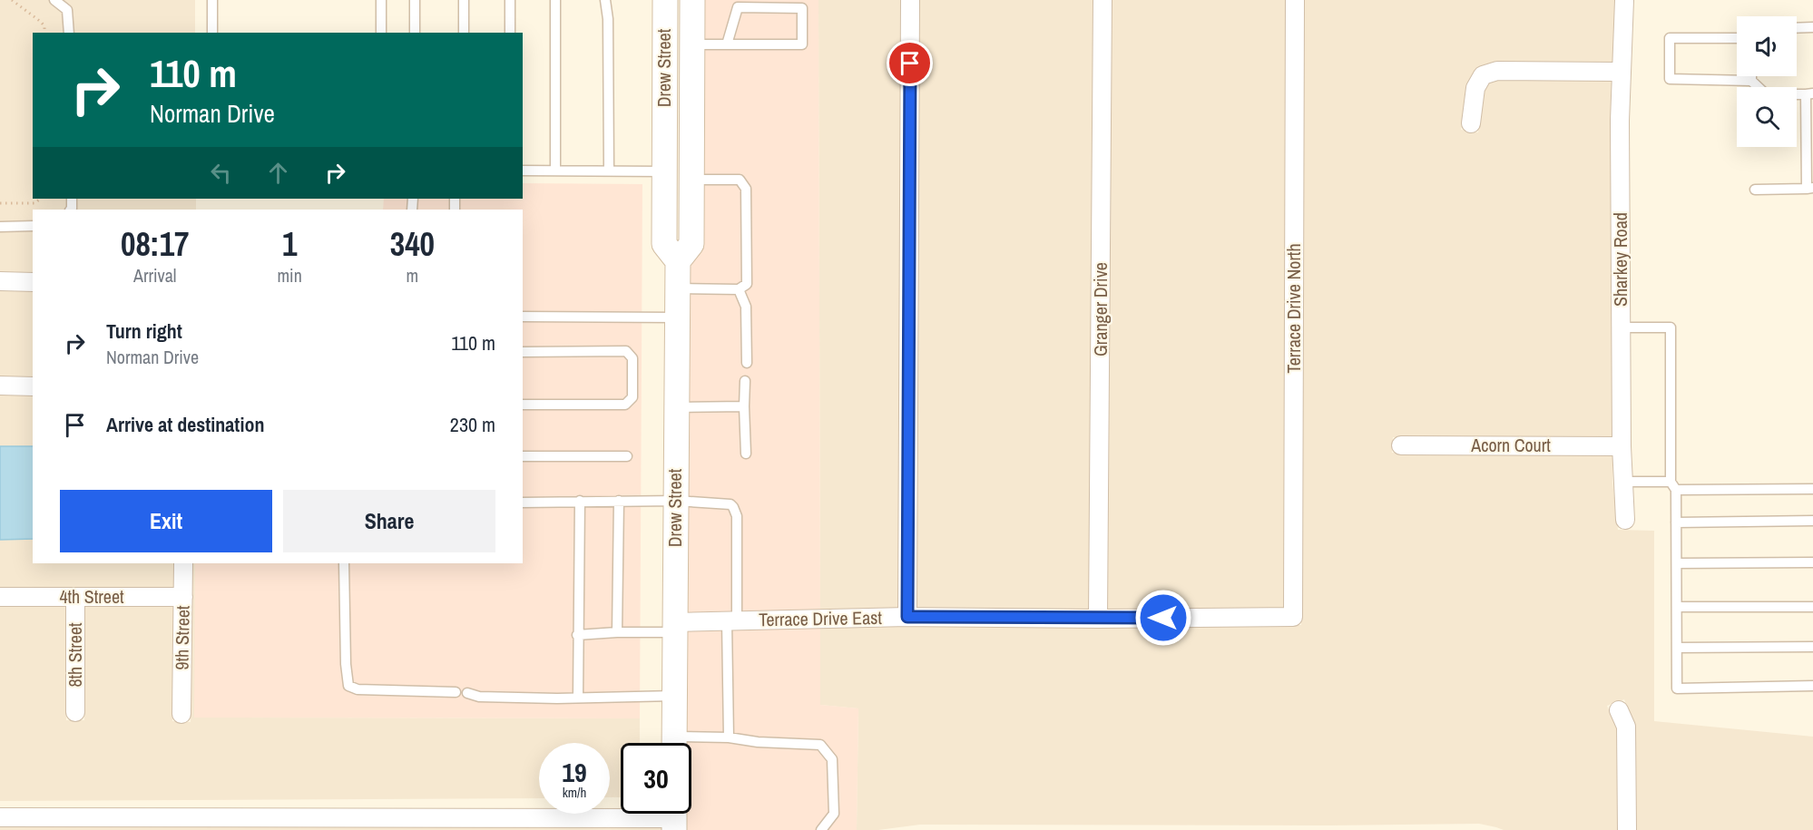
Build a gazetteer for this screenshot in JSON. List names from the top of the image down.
{
  "streets": {
    "main road": ["Drew Street"],
    "street": [
      "Sharkey Road",
      "Terrace Drive North",
      "Granger Drive",
      "Acorn Court",
      "4th Street",
      "Terrace Drive East",
      "9th Street",
      "8th Street"
    ]
  },
  "crossings": [
    ["Drew Street", "Terrace Drive East"],
    ["Sharkey Road", "Acorn Court"],
    ["Terrace Drive North", "Terrace Drive East"],
    ["Granger Drive", "Terrace Drive East"],
    ["4th Street", "9th Street"],
    ["4th Street", "8th Street"]
  ],
  "page": {
    "turn": ["110 m", "Norman Drive"],
    "eta": [
      "08:17",
      "Arrival",
      "1",
      "min",
      "340",
      "m"
    ],
    "list": [
      {
        "name": "Turn right",
        "note": "Norman Drive",
        "value": "110 m"
      },
      {
        "name": "Arrive at destination",
        "value": "230 m"
      }
    ],
    "buttons": ["Exit", "Share"],
    "speed": "19 km/h",
    "limit": "30"
  }
}
